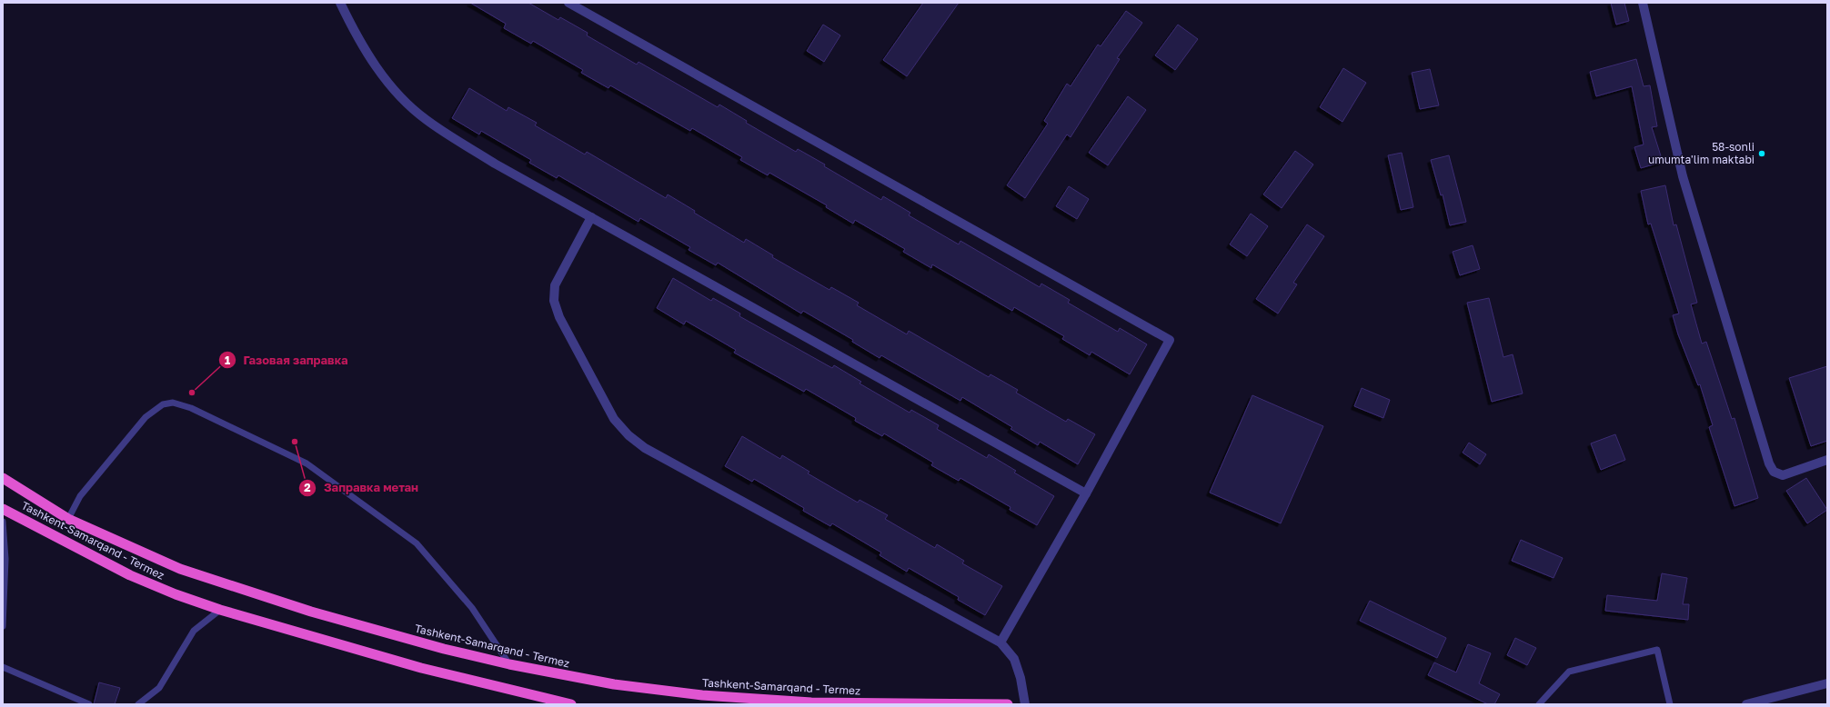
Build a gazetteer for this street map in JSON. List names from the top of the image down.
{
  "streets": {
    "highway": ["Tashkent-Samarqand - Termez"]
  },
  "places": ["58-sonli umumta'lim maktabi", "Газовая заправка", "Заправка метан"]
}
